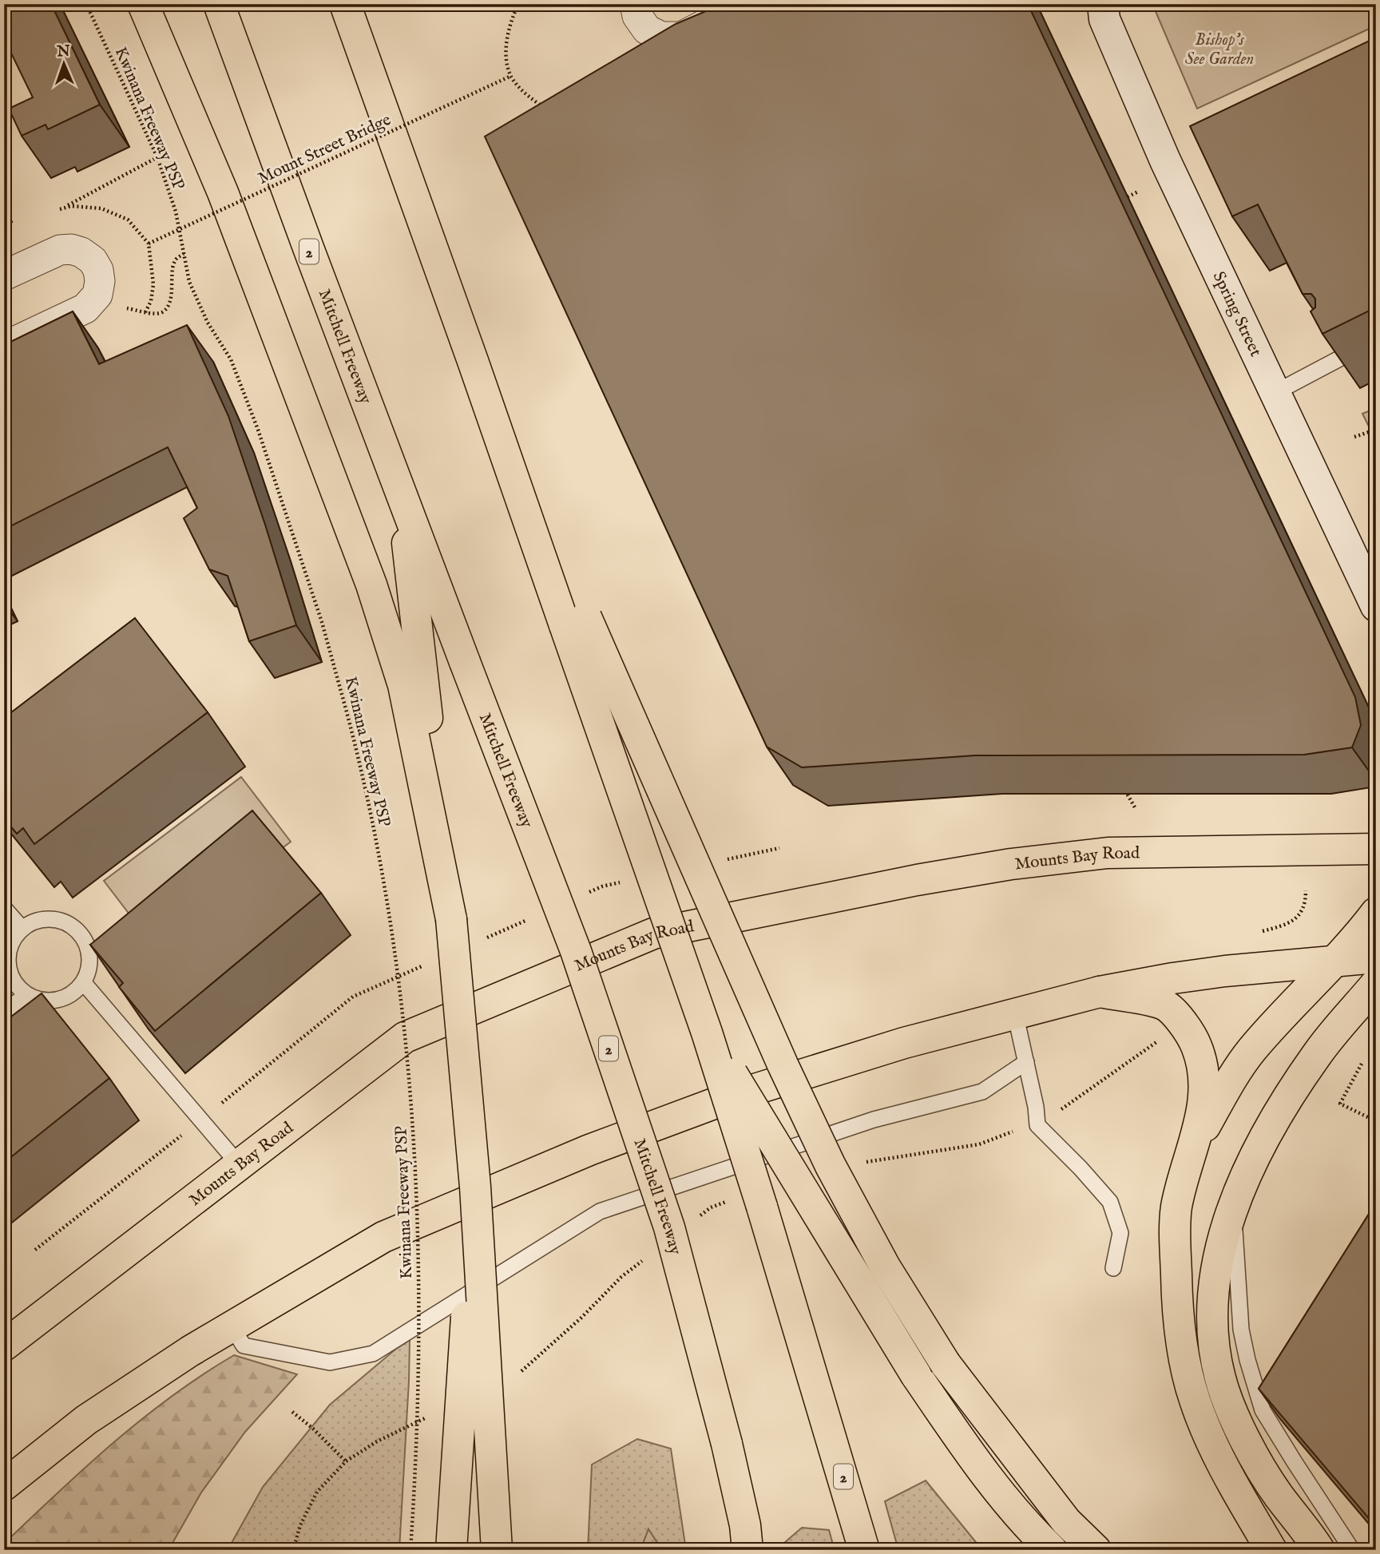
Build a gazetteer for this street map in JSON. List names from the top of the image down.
{
  "streets": {
    "main road": [
      "2",
      "Spring Street",
      "Mitchell Freeway",
      "Mounts Bay Road"
    ],
    "path": ["Kwinana Freeway PSP", "Mount Street Bridge"]
  },
  "parks": ["Bishop's See Garden"],
  "north": "top"
}
